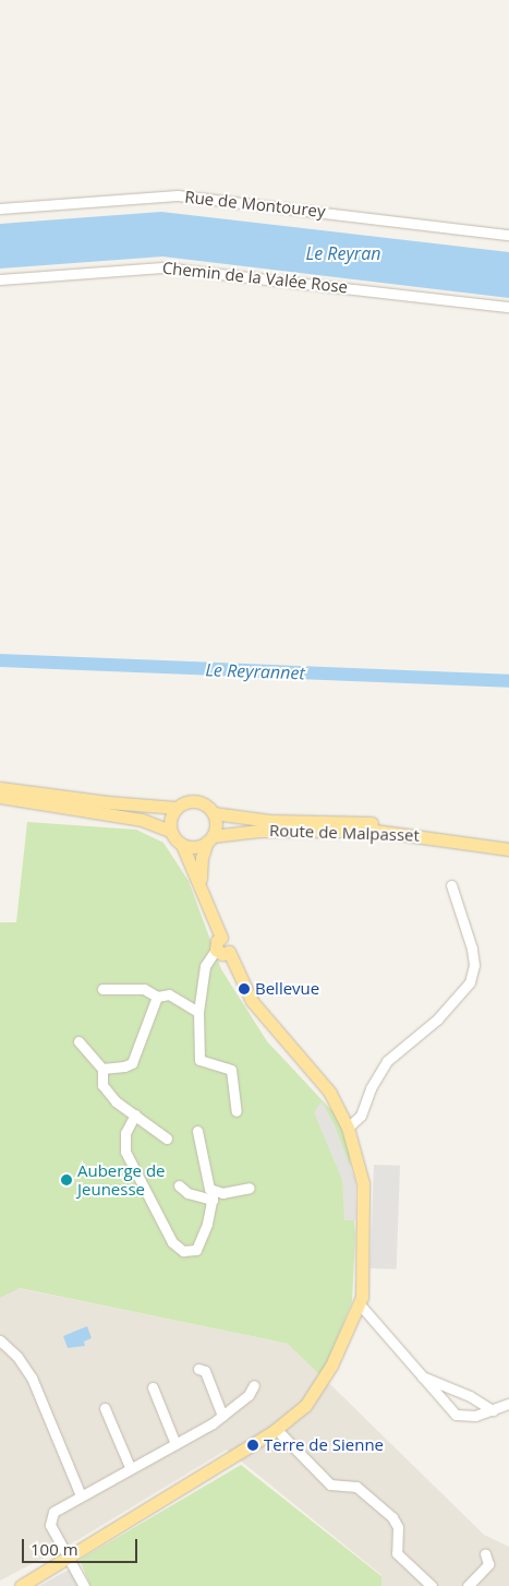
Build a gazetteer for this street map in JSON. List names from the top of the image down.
{
  "streets": {
    "main road": ["Route de Malpasset"],
    "street": ["Rue de Montourey", "Chemin de la Valée Rose"]
  },
  "water": ["Le Reyran", "Le Reyrannet"],
  "places": ["Bellevue", "Auberge de Jeunesse", "Terre de Sienne"],
  "scale_bar": "100 m"
}
